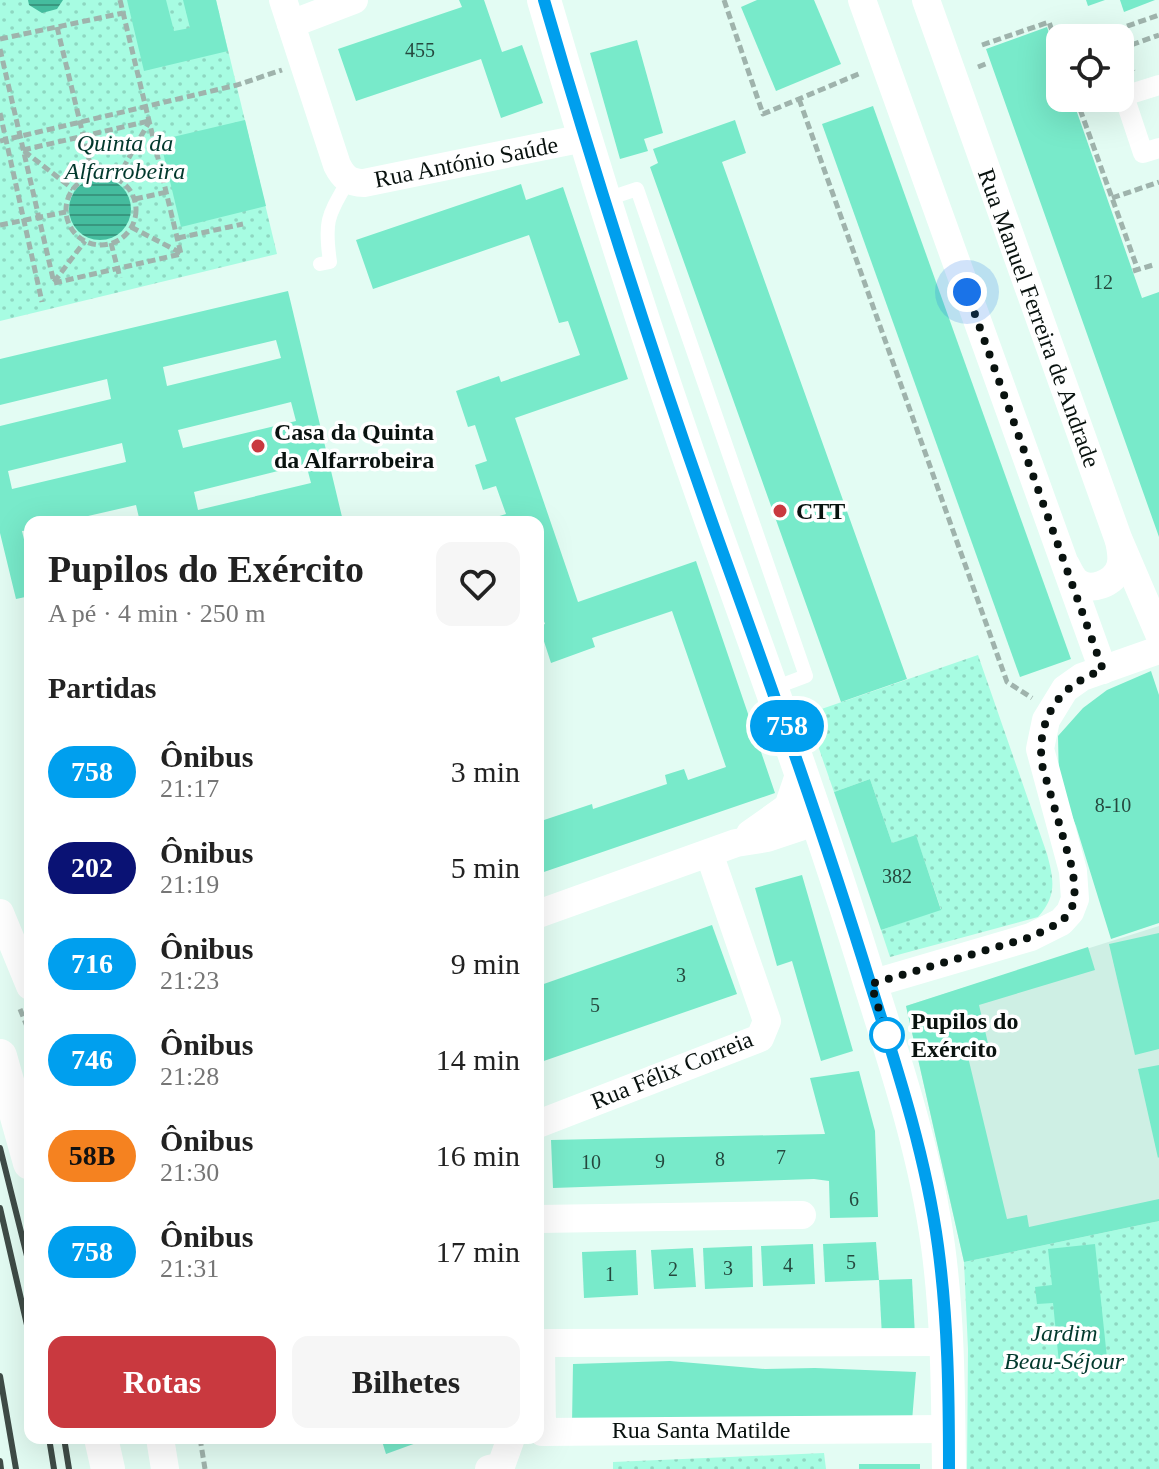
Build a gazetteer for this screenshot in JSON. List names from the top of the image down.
{
  "streets": {
    "street": [
      "Rua António Saúde",
      "Rua Manuel Ferreira de Andrade",
      "Rua Félix Correia",
      "Rua Santa Matilde"
    ]
  },
  "parks": ["Quinta da Alfarrobeira", "Jardim Beau-Séjour"],
  "places": ["Casa da Quinta da Alfarrobeira", "CTT", "Pupilos do Exército"],
  "lines": ["bus line 758"],
  "house_numbers": [
    "455",
    "12",
    "8-10",
    "382",
    "3",
    "5",
    "7",
    "8",
    "9",
    "10",
    "6",
    "5",
    "4",
    "3",
    "2",
    "1"
  ],
  "page": {
    "on_map": "758",
    "heading": [
      ["Pupilos do Exército", "A pé · 4 min · 250 m"],
      "Partidas"
    ],
    "list": [
      {
        "mark": "758",
        "name": "Ônibus",
        "note": "21:17",
        "value": "3 min"
      },
      {
        "mark": "202",
        "name": "Ônibus",
        "note": "21:19",
        "value": "5 min"
      },
      {
        "mark": "716",
        "name": "Ônibus",
        "note": "21:23",
        "value": "9 min"
      },
      {
        "mark": "746",
        "name": "Ônibus",
        "note": "21:28",
        "value": "14 min"
      },
      {
        "mark": "58B",
        "name": "Ônibus",
        "note": "21:30",
        "value": "16 min"
      },
      {
        "mark": "758",
        "name": "Ônibus",
        "note": "21:31",
        "value": "17 min"
      }
    ],
    "buttons": ["Rotas", "Bilhetes"]
  }
}
